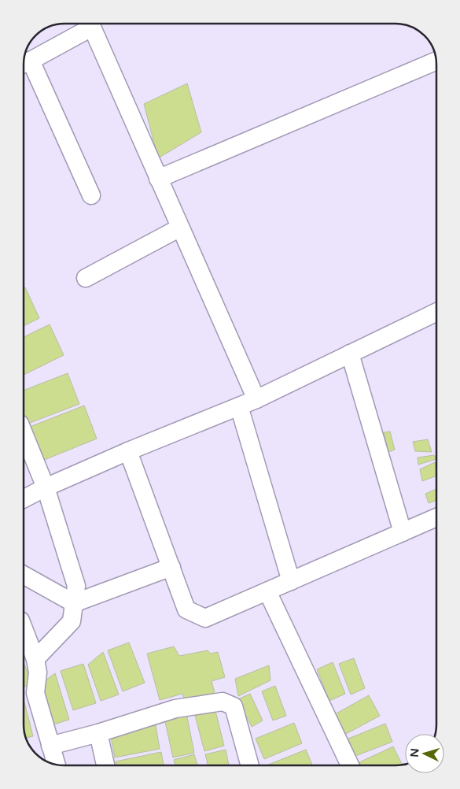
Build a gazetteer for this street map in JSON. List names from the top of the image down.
{
  "north": "left"
}
